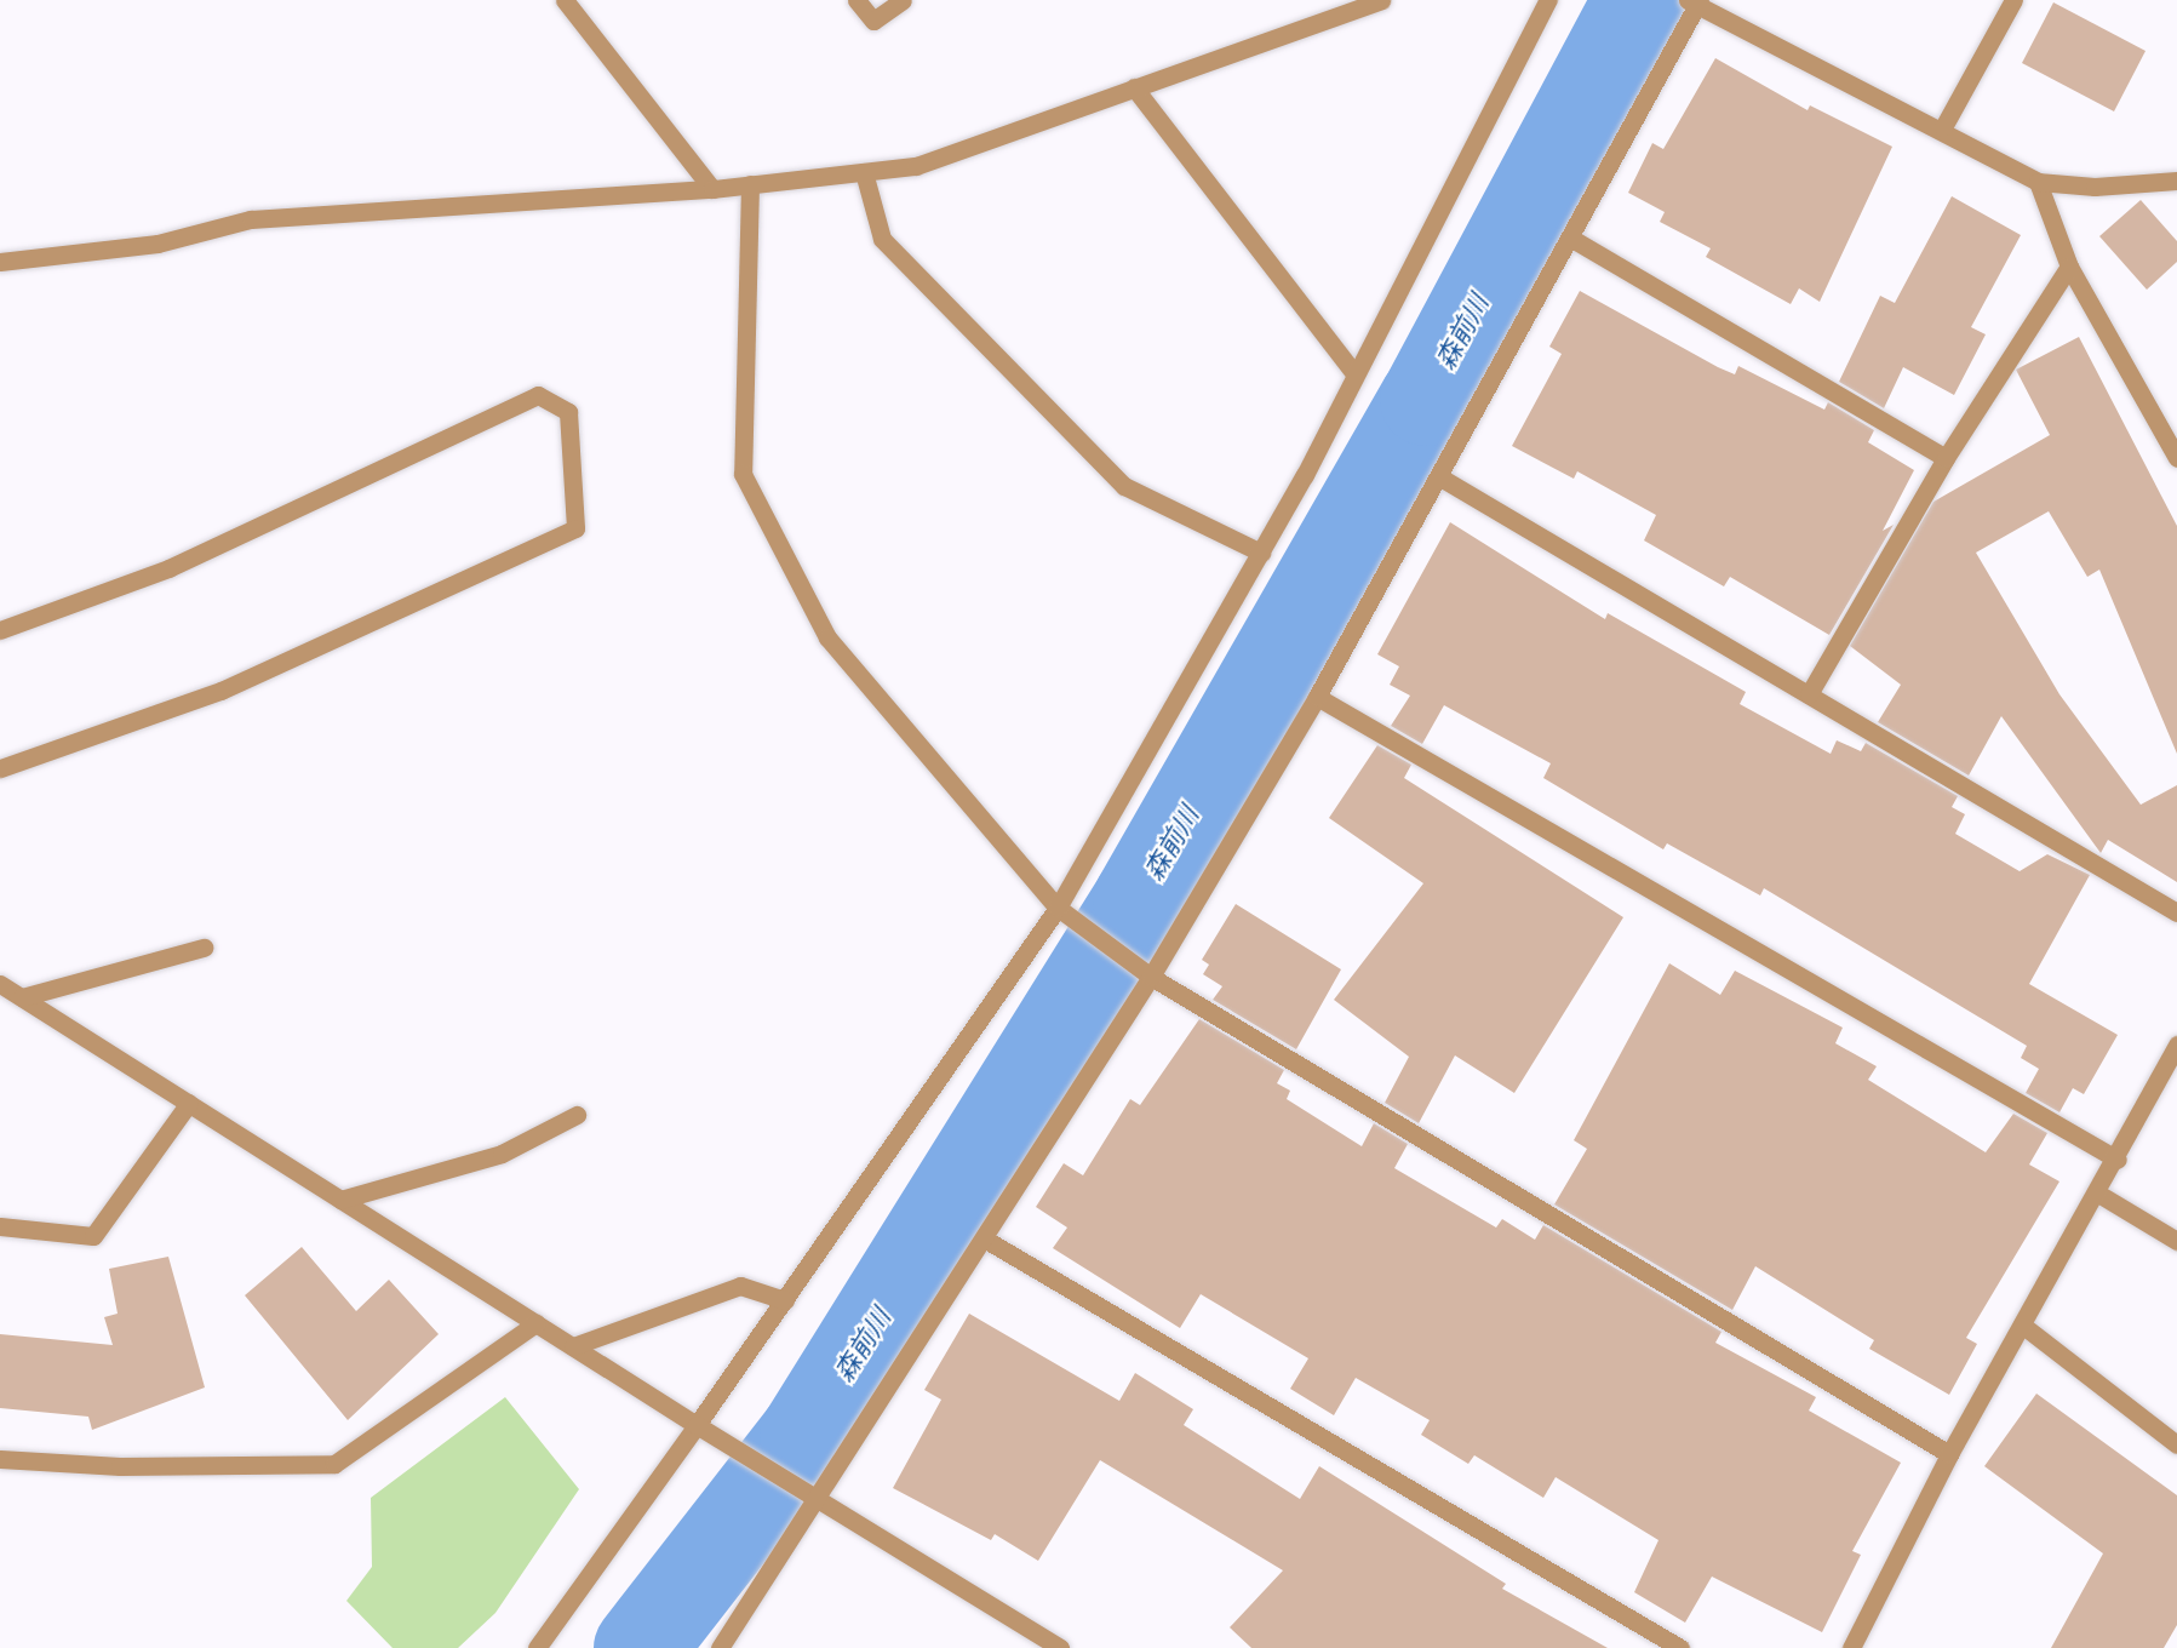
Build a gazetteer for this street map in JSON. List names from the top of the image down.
{
  "water": ["森前川"]
}
